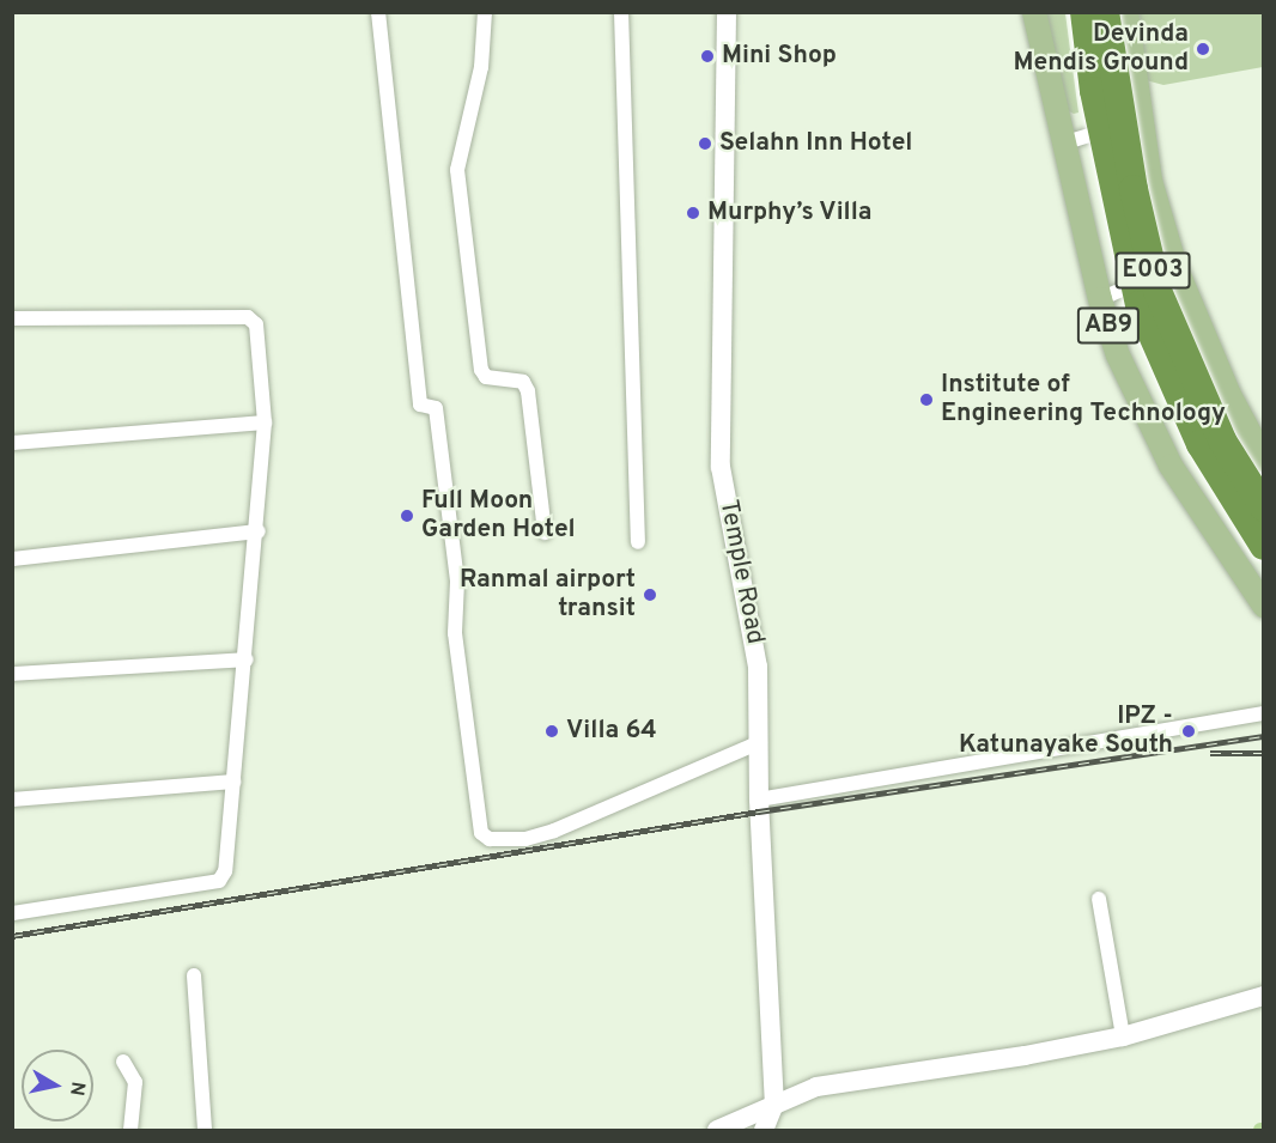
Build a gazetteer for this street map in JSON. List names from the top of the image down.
{
  "streets": {
    "highway": ["E003"],
    "main road": ["AB9"],
    "street": ["Temple Road"]
  },
  "places": [
    "Devinda Mendis Ground",
    "Mini Shop",
    "Selahn Inn Hotel",
    "Murphy’s Villa",
    "Institute of Engineering Technology",
    "Full Moon Garden Hotel",
    "Ranmal airport transit",
    "Villa 64",
    "IPZ - Katunayake South"
  ],
  "north": "right"
}
